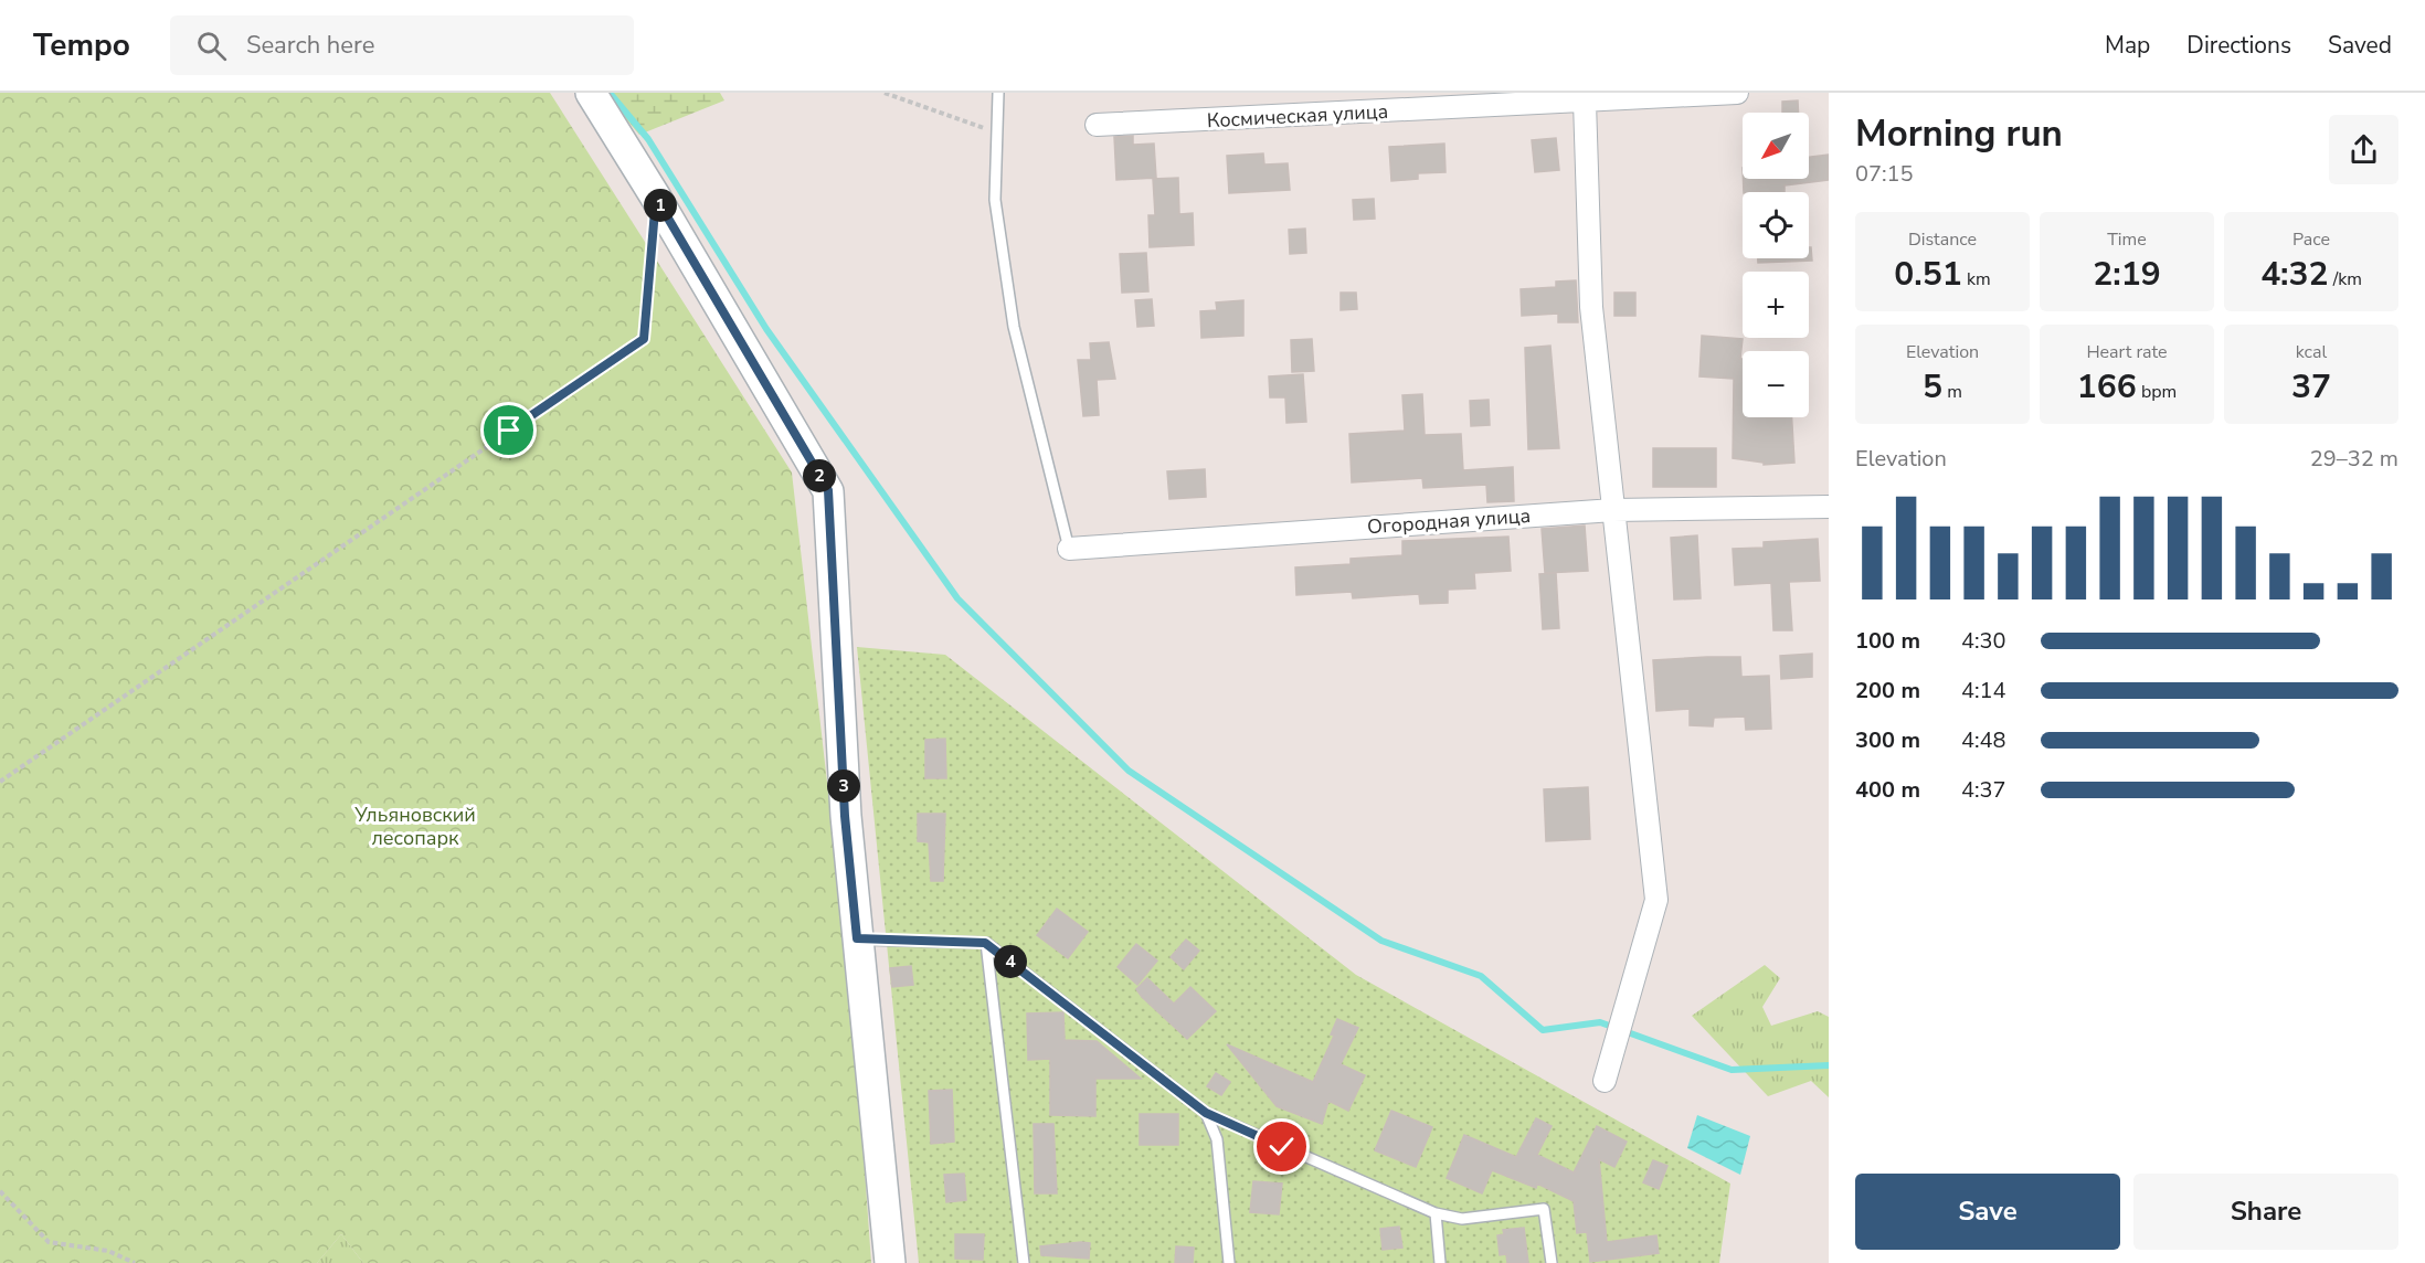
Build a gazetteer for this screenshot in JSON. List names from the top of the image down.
{
  "streets": {
    "street": ["Космическая улица", "Огородная улица"]
  },
  "parks": ["Ульяновский лесопарк"],
  "north": "bottom left",
  "page": {
    "header": "Tempo",
    "search": "Search here",
    "nav": ["Map", "Directions", "Saved"],
    "heading": ["Morning run", "07:15"],
    "map_buttons": ["+", "−"],
    "pins": [
      "1",
      "2",
      "3",
      "4"
    ],
    "stats": [
      ["Distance", "0.51 km"],
      ["Time", "2:19"],
      ["Pace", "4:32 /km"],
      ["Elevation", "5 m"],
      ["Heart rate", "166 bpm"],
      ["kcal", "37"]
    ],
    "chart": ["Elevation", "29–32 m"],
    "list": [
      {
        "name": "100 m",
        "note": "4:30"
      },
      {
        "name": "200 m",
        "note": "4:14"
      },
      {
        "name": "300 m",
        "note": "4:48"
      },
      {
        "name": "400 m",
        "note": "4:37"
      }
    ],
    "buttons": ["Save", "Share"]
  }
}
